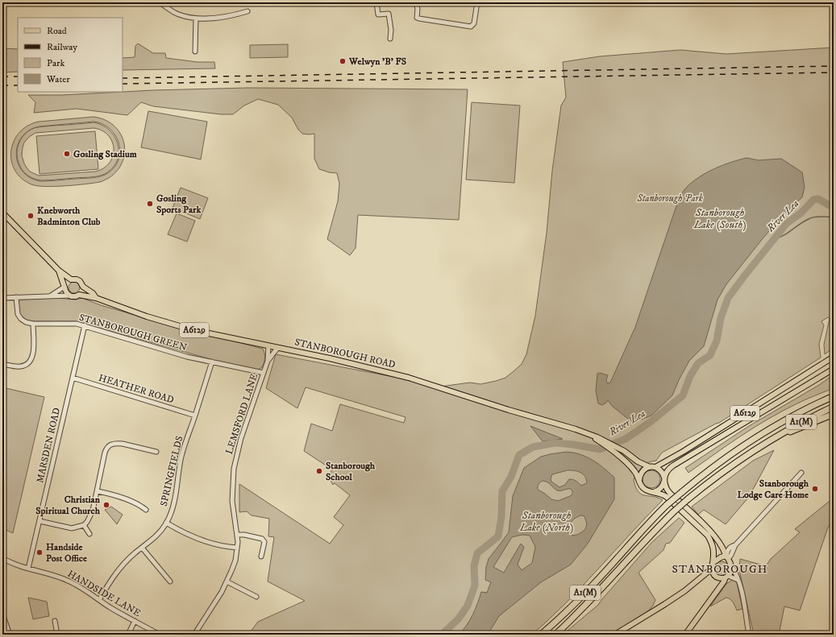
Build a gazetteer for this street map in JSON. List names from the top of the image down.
{
  "streets": {
    "highway": ["A1(M)"],
    "main road": ["A6129", "STANBOROUGH ROAD"],
    "street": [
      "STANBOROUGH GREEN",
      "HEATHER ROAD",
      "LEMSFORD LANE",
      "MARSDEN ROAD",
      "SPRINGFIELDS",
      "HANDSIDE LANE"
    ]
  },
  "crossings": [
    ["A6129", "STANBOROUGH ROAD"],
    ["STANBOROUGH GREEN", "LEMSFORD LANE"],
    ["STANBOROUGH GREEN", "MARSDEN ROAD"],
    ["STANBOROUGH GREEN", "SPRINGFIELDS"],
    ["STANBOROUGH ROAD", "LEMSFORD LANE"],
    ["HEATHER ROAD", "MARSDEN ROAD"],
    ["HEATHER ROAD", "SPRINGFIELDS"],
    ["MARSDEN ROAD", "HANDSIDE LANE"],
    ["SPRINGFIELDS", "HANDSIDE LANE"]
  ],
  "districts": ["STANBOROUGH"],
  "water": ["Stanborough Lake (South)", "River Lea", "Stanborough Lake (North)"],
  "parks": ["Stanborough Park"],
  "places": [
    "Welwyn 'B' FS",
    "Gosling Stadium",
    "Gosling Sports Park",
    "Knebworth Badminton Club",
    "Stanborough School",
    "Stanborough Lodge Care Home",
    "Christian Spiritual Church",
    "Handside Post Office"
  ],
  "legend": [
    "Road",
    "Railway",
    "Park",
    "Water"
  ]
}
